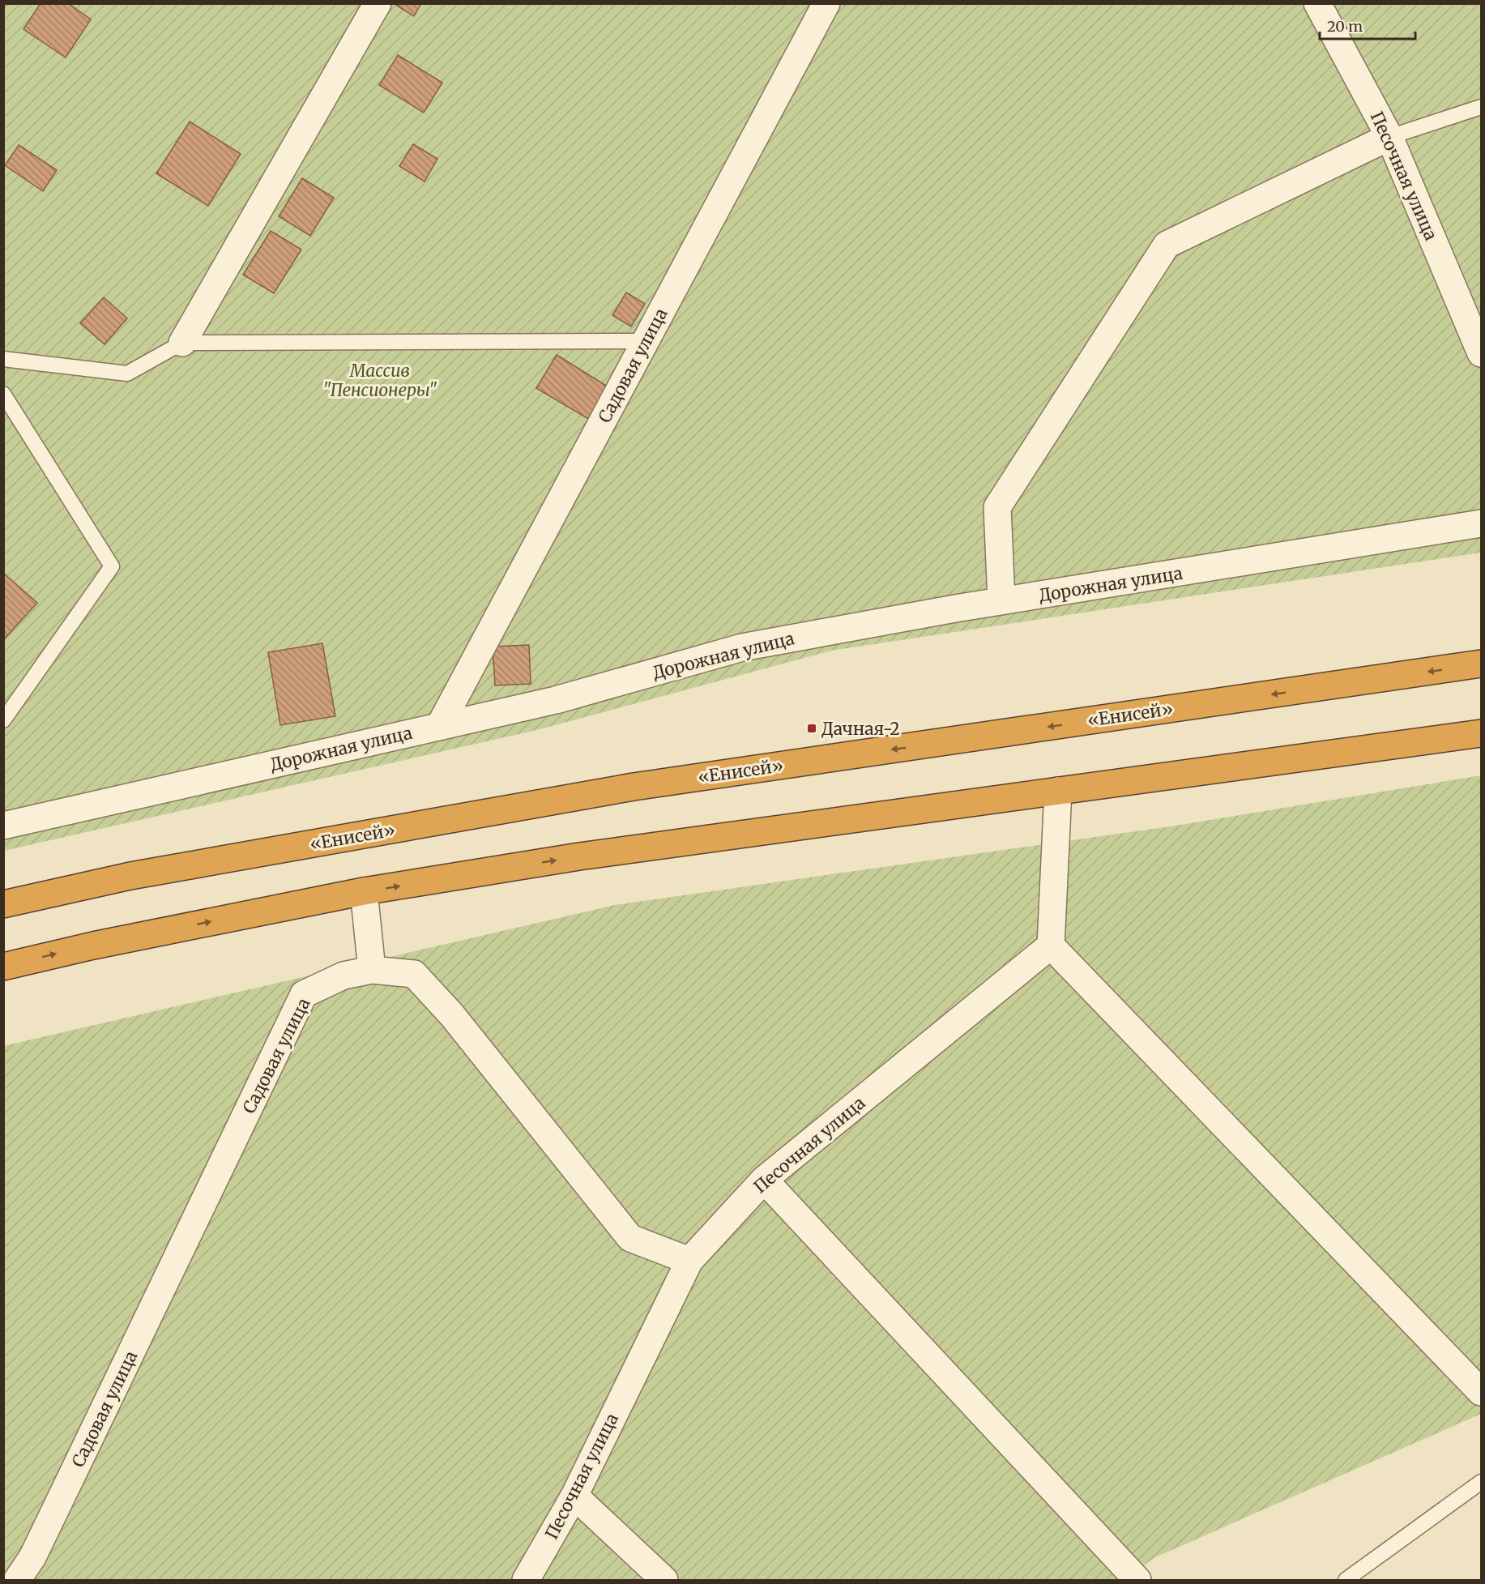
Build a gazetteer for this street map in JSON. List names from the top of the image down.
{
  "streets": {
    "highway": ["«Енисей»"],
    "street": ["Песочная улица", "Садовая улица", "Дорожная улица"]
  },
  "crossings": [
    ["Песочная улица", "Садовая улица"],
    ["Садовая улица", "Дорожная улица"]
  ],
  "parks": ["Массив \"Пенсионеры\""],
  "places": {
    "transit": ["Дачная-2"]
  },
  "scale_bar": "20 m"
}
